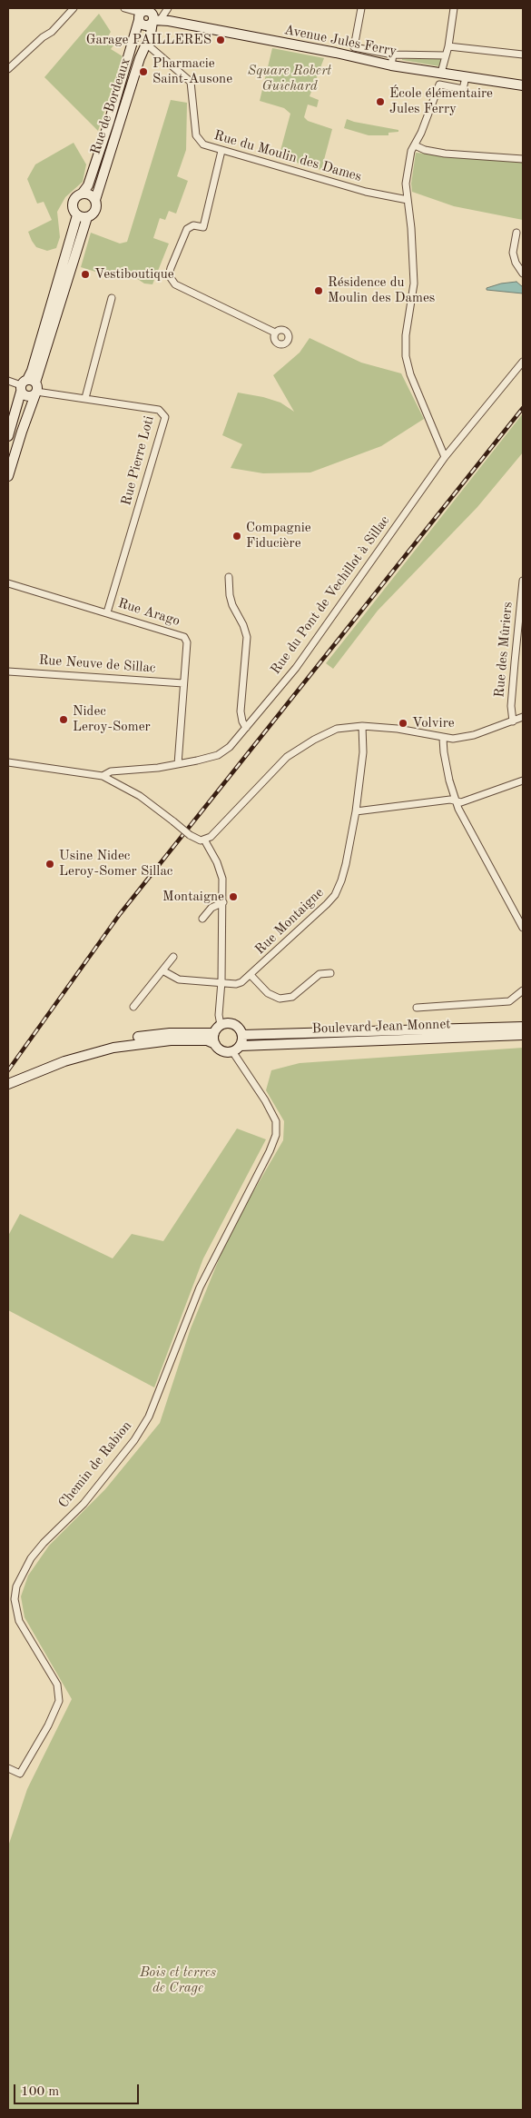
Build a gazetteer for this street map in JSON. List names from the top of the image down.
{
  "streets": {
    "main road": ["Avenue Jules Ferry", "Rue de Bordeaux", "Boulevard Jean Monnet"],
    "street": [
      "Rue du Moulin des Dames",
      "Rue Pierre Loti",
      "Rue du Pont de Vechillot à Sillac",
      "Rue Arago",
      "Rue des Mûriers",
      "Rue Neuve de Sillac",
      "Rue Montaigne",
      "Chemin de Rabion"
    ]
  },
  "crossings": [
    ["Avenue Jules Ferry", "Rue de Bordeaux"],
    ["Rue de Bordeaux", "Rue du Moulin des Dames"],
    ["Rue Pierre Loti", "Rue Arago"],
    ["Rue du Pont de Vechillot à Sillac", "Rue Arago"],
    ["Rue Arago", "Rue Neuve de Sillac"],
    ["Boulevard Jean Monnet", "Chemin de Rabion"]
  ],
  "parks": ["Square Robert Guichard", "Bois et terres de Crage"],
  "places": [
    "Garage PAILLERES",
    "Pharmacie Saint-Ausone",
    "École élémentaire Jules Ferry",
    "Vestiboutique",
    "Résidence du Moulin des Dames",
    "Compagnie Fiducière",
    "Nidec Leroy-Somer",
    "Volvire",
    "Usine Nidec Leroy-Somer Sillac",
    "Montaigne"
  ],
  "scale_bar": "100 m"
}
